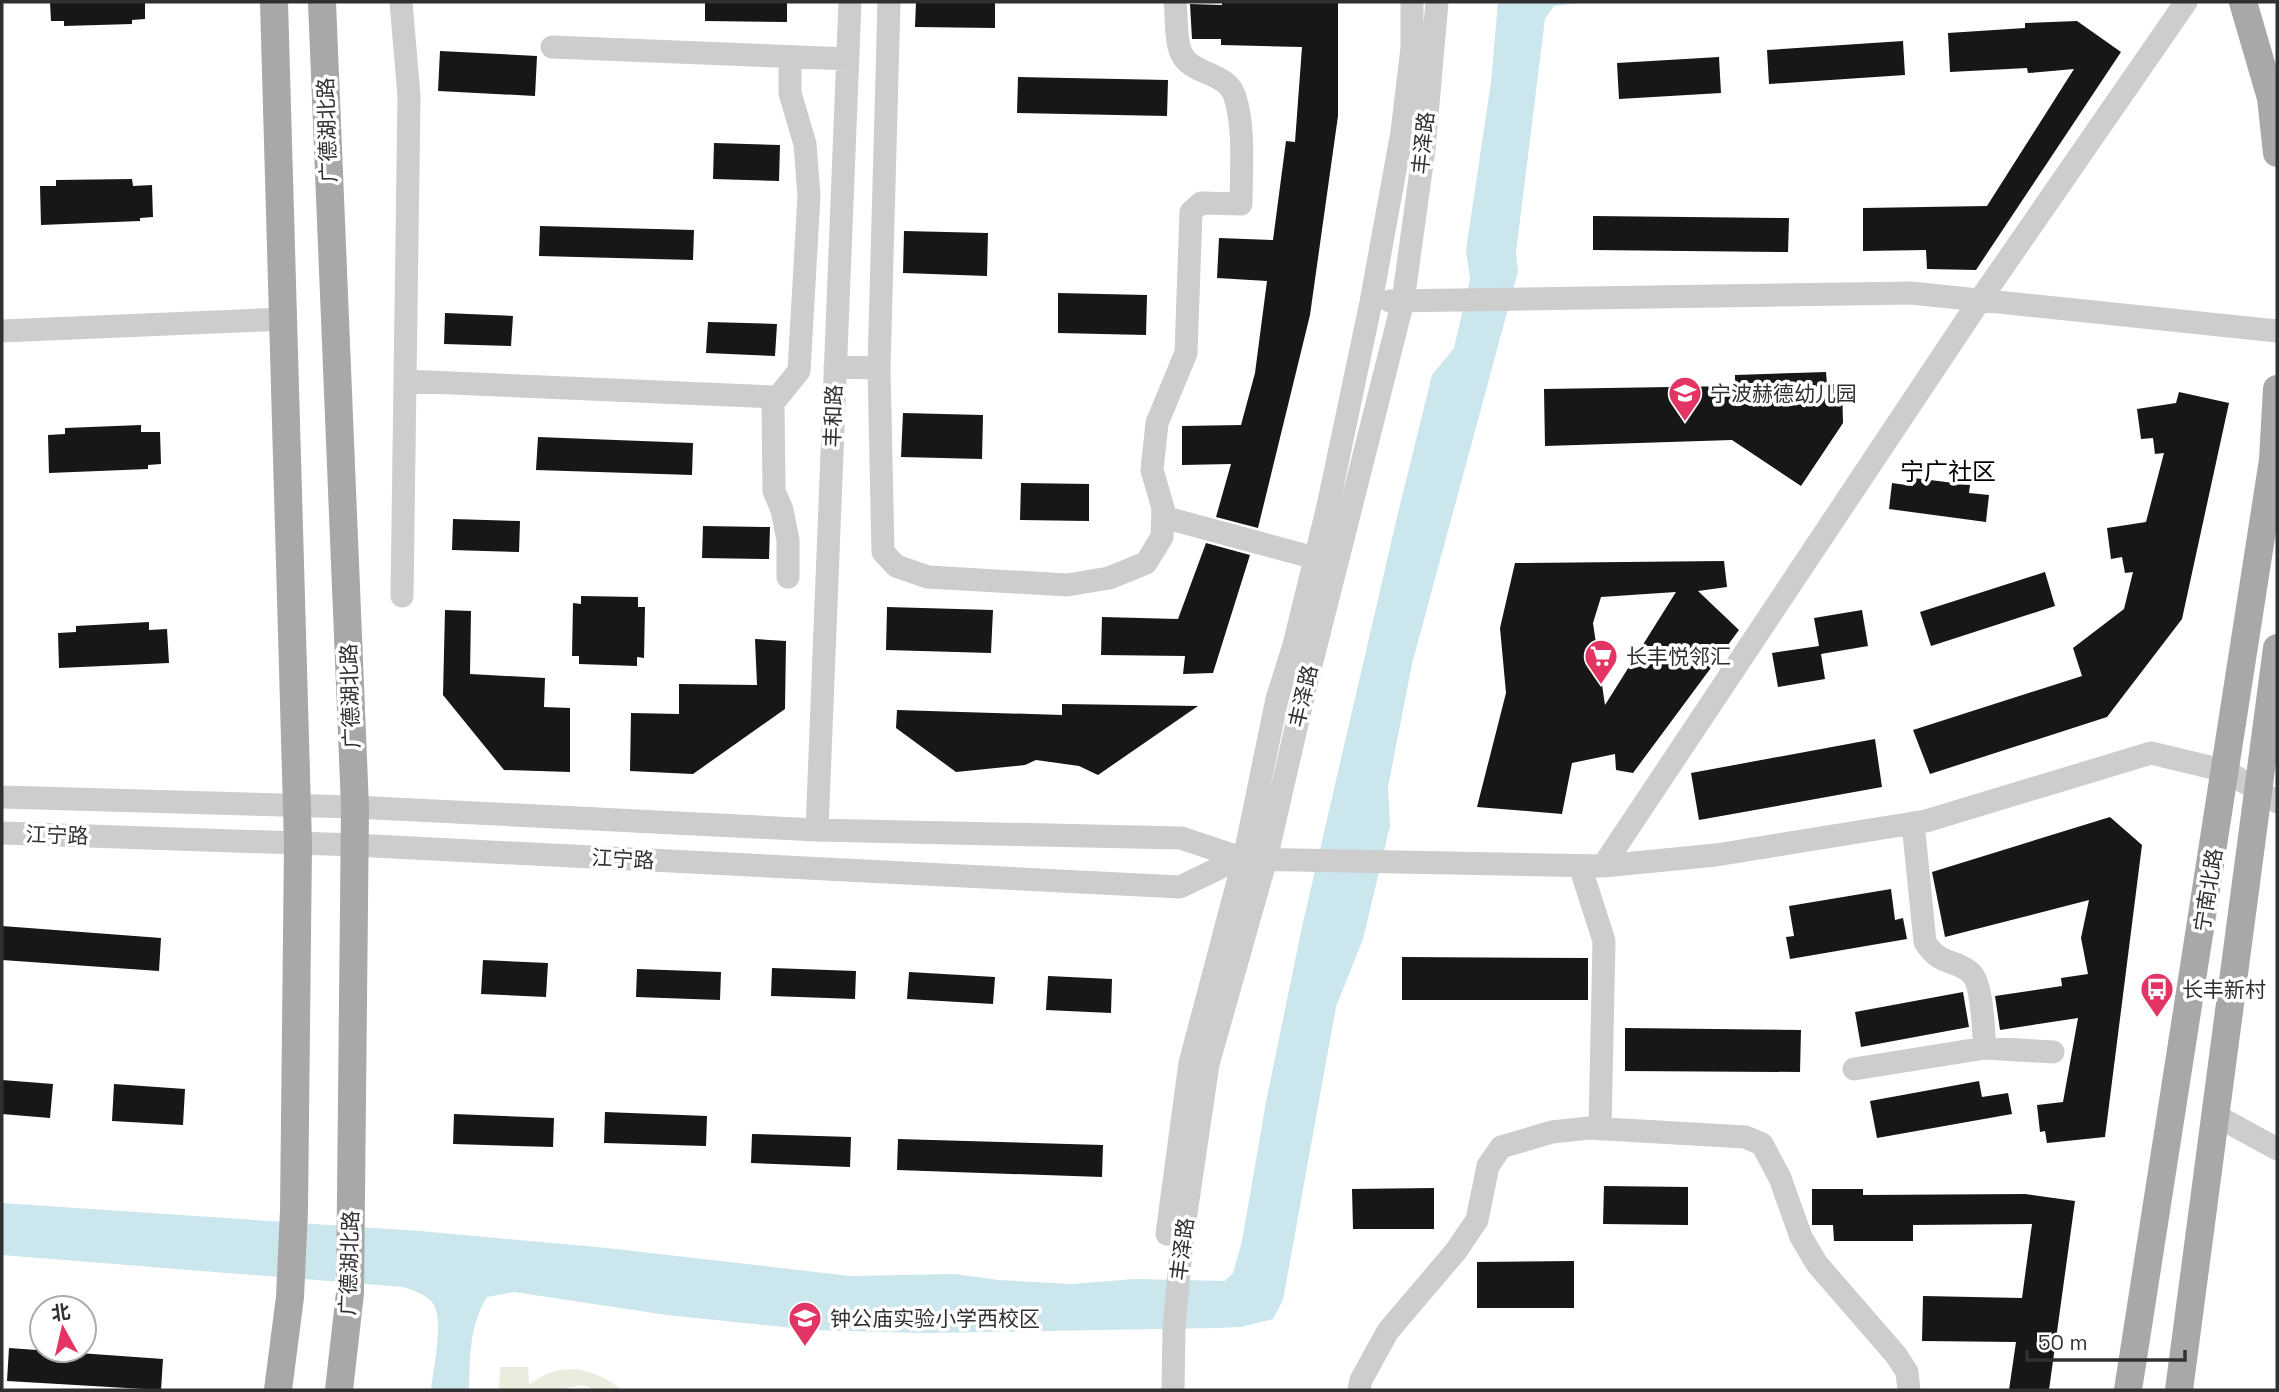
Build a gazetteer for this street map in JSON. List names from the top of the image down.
{
  "streets": {
    "main road": ["广德湖北路", "宁南北路"],
    "street": ["丰泽路", "丰和路", "江宁路"]
  },
  "crossings": [
    ["广德湖北路", "江宁路"],
    ["丰泽路", "江宁路"],
    ["丰和路", "江宁路"]
  ],
  "districts": ["宁广社区"],
  "places": {
    "school or university": ["宁波赫德幼儿园", "钟公庙实验小学西校区"],
    "supermarket": ["长丰悦邻汇"],
    "bus stop": ["长丰新村"]
  },
  "scale_bar": "50 m",
  "north": "top"
}
